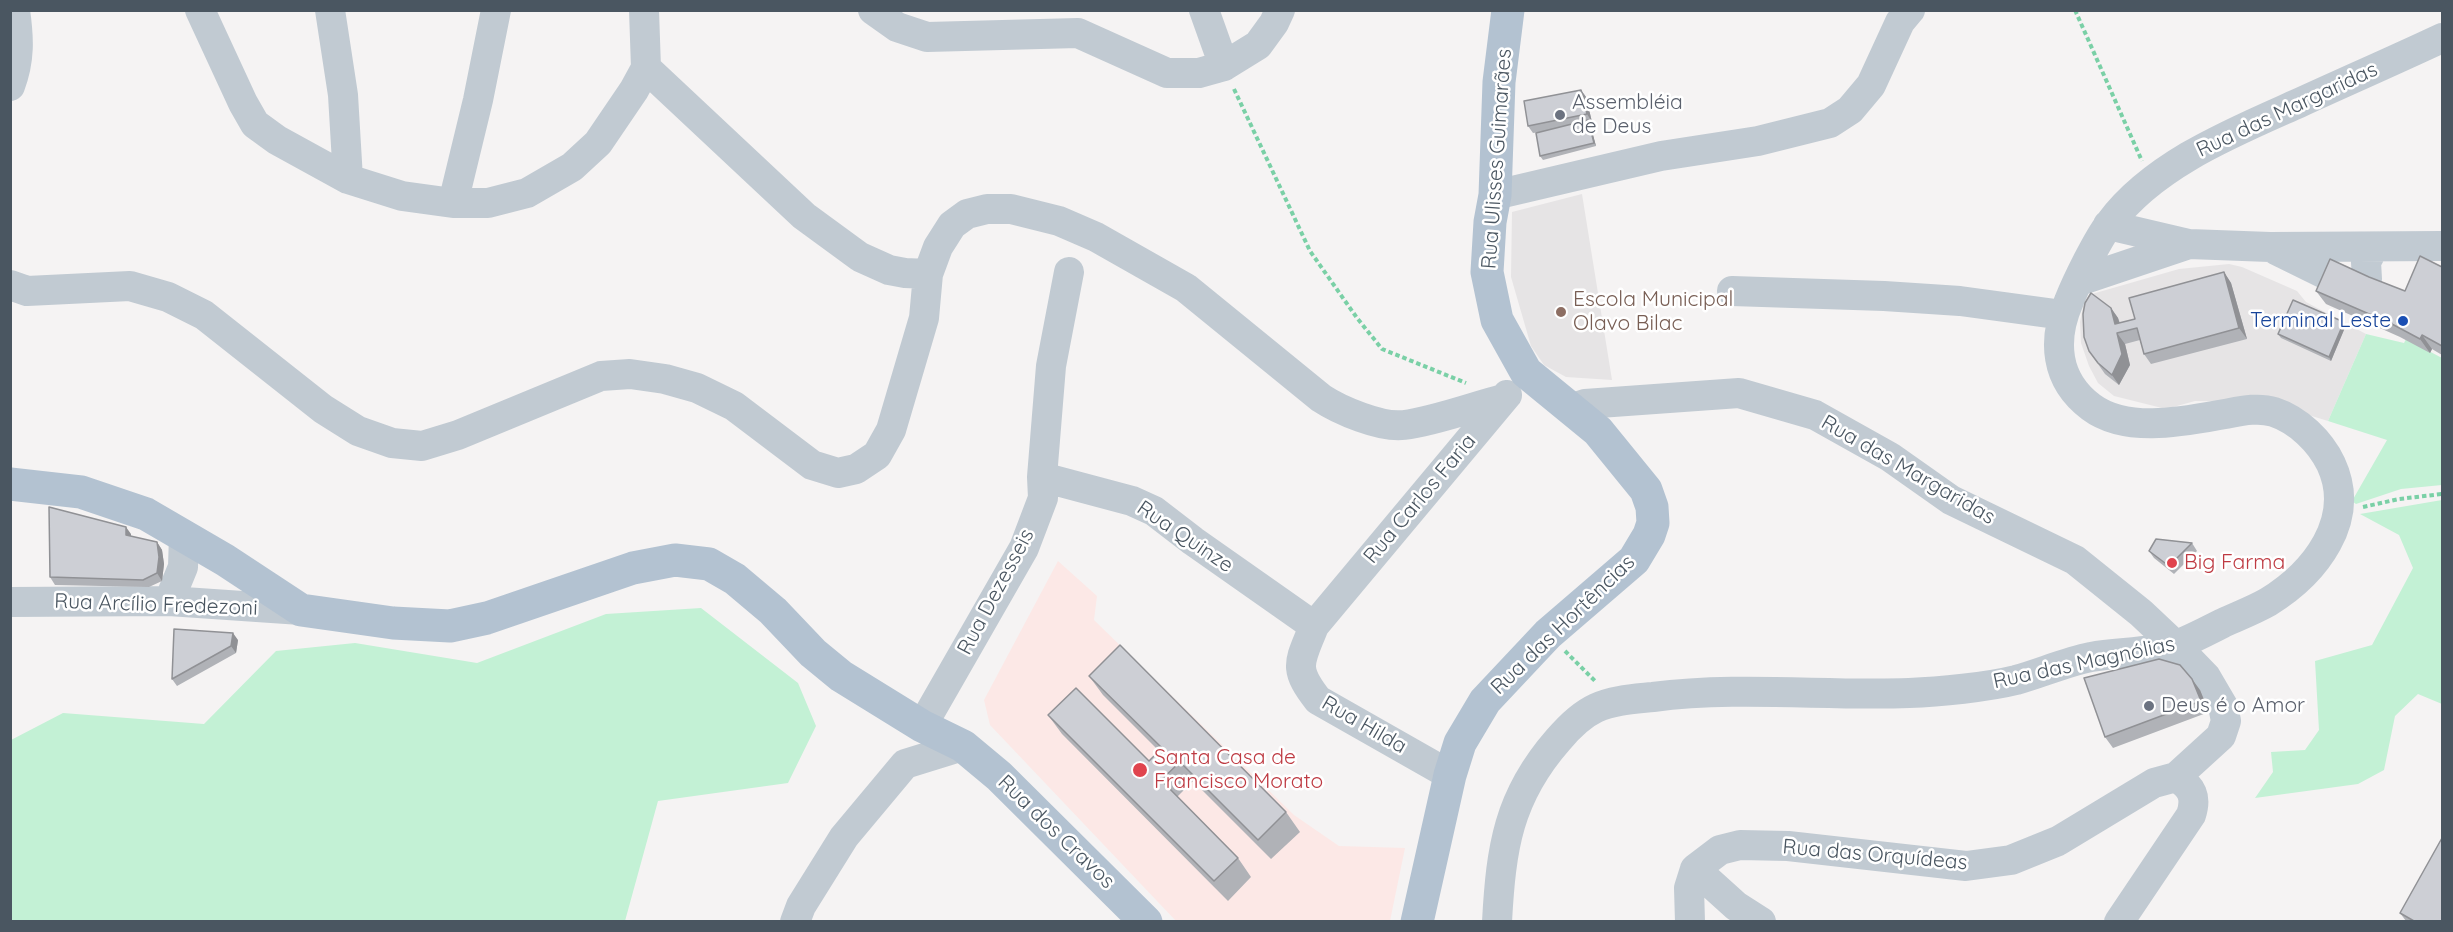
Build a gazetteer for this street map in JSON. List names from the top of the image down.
{
  "streets": {
    "main road": ["Rua Ulisses Guimarães", "Rua das Hortências", "Rua dos Cravos"],
    "street": [
      "Rua das Margaridas",
      "Rua Carlos Faria",
      "Rua Quinze",
      "Rua Dezesseis",
      "Rua Arcílio Fredezoni",
      "Rua das Magnólias",
      "Rua Hilda",
      "Rua das Orquídeas"
    ]
  },
  "crossings": [
    ["Rua das Margaridas", "Rua das Hortências"],
    ["Rua das Margaridas", "Rua das Magnólias"],
    ["Rua das Margaridas", "Rua das Orquídeas"],
    ["Rua Ulisses Guimarães", "Rua Carlos Faria"],
    ["Rua Ulisses Guimarães", "Rua das Hortências"],
    ["Rua Carlos Faria", "Rua Quinze"],
    ["Rua Carlos Faria", "Rua das Hortências"],
    ["Rua Carlos Faria", "Rua Hilda"],
    ["Rua Quinze", "Rua Dezesseis"],
    ["Rua Quinze", "Rua Hilda"],
    ["Rua Dezesseis", "Rua dos Cravos"],
    ["Rua Arcílio Fredezoni", "Rua dos Cravos"],
    ["Rua das Hortências", "Rua Hilda"],
    ["Rua das Magnólias", "Rua das Orquídeas"]
  ],
  "places": [
    "Assembléia de Deus",
    "Escola Municipal Olavo Bilac",
    "Terminal Leste",
    "Big Farma",
    "Deus é o Amor",
    "Santa Casa de Francisco Morato"
  ]
}
